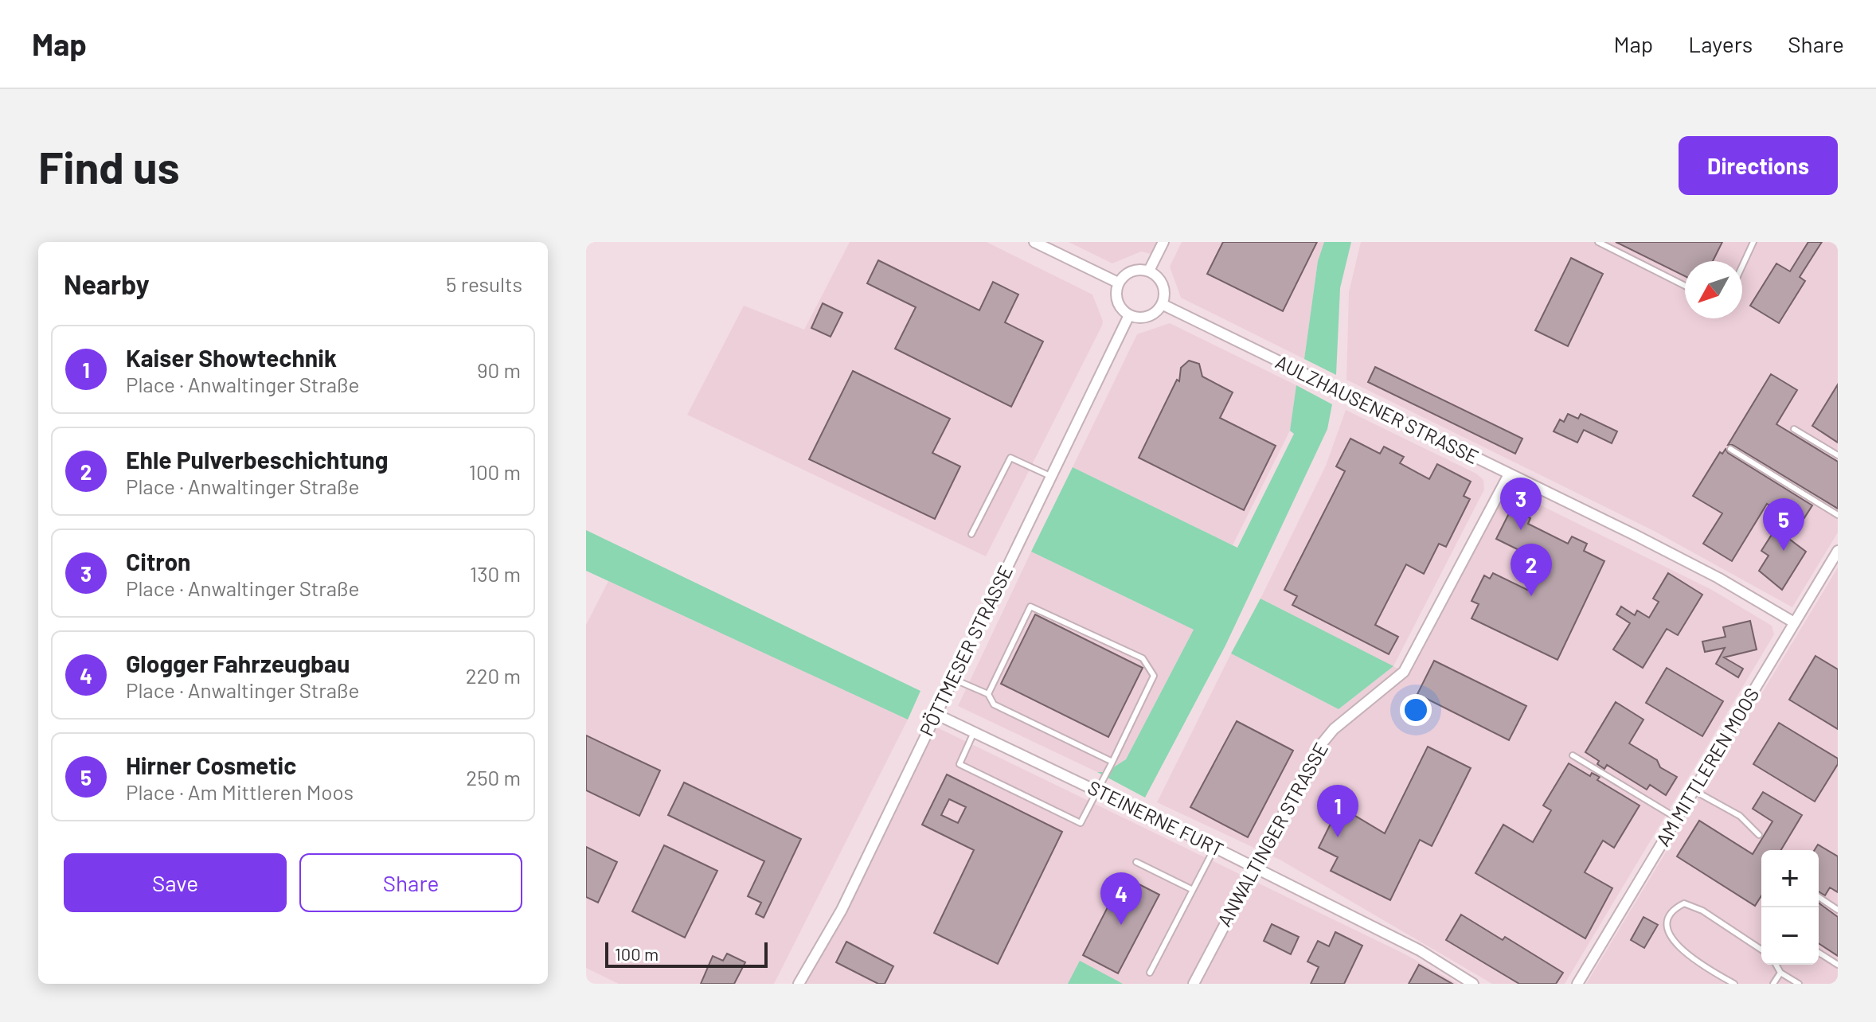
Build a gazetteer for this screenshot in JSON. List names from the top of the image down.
{
  "streets": {
    "street": [
      "AULZHAUSENER STRASSE",
      "PÖTTMESER STRASSE",
      "AM MITTLEREN MOOS",
      "STEINERNE FURT",
      "ANWALTINGER STRASSE"
    ]
  },
  "crossings": [
    ["AULZHAUSENER STRASSE", "PÖTTMESER STRASSE"],
    ["AULZHAUSENER STRASSE", "AM MITTLEREN MOOS"],
    ["AULZHAUSENER STRASSE", "ANWALTINGER STRASSE"],
    ["PÖTTMESER STRASSE", "STEINERNE FURT"],
    ["STEINERNE FURT", "ANWALTINGER STRASSE"]
  ],
  "scale_bar": "100 m",
  "north": "bottom left",
  "page": {
    "header": "Map",
    "nav": ["Map", "Layers", "Share"],
    "buttons": [
      "Directions",
      ["Save", "Share"]
    ],
    "title": "Find us",
    "heading": ["Nearby", "5 results"],
    "list": [
      {
        "mark": "1",
        "name": "Kaiser Showtechnik",
        "note": "Place · Anwaltinger Straße",
        "value": "90 m"
      },
      {
        "mark": "2",
        "name": "Ehle Pulverbeschichtung",
        "note": "Place · Anwaltinger Straße",
        "value": "100 m"
      },
      {
        "mark": "3",
        "name": "Citron",
        "note": "Place · Anwaltinger Straße",
        "value": "130 m"
      },
      {
        "mark": "4",
        "name": "Glogger Fahrzeugbau",
        "note": "Place · Anwaltinger Straße",
        "value": "220 m"
      },
      {
        "mark": "5",
        "name": "Hirner Cosmetic",
        "note": "Place · Am Mittleren Moos",
        "value": "250 m"
      }
    ],
    "pins": [
      "3",
      "5",
      "2",
      "1",
      "4"
    ],
    "map_buttons": ["+", "−"],
    "scale": "100 m"
  }
}
